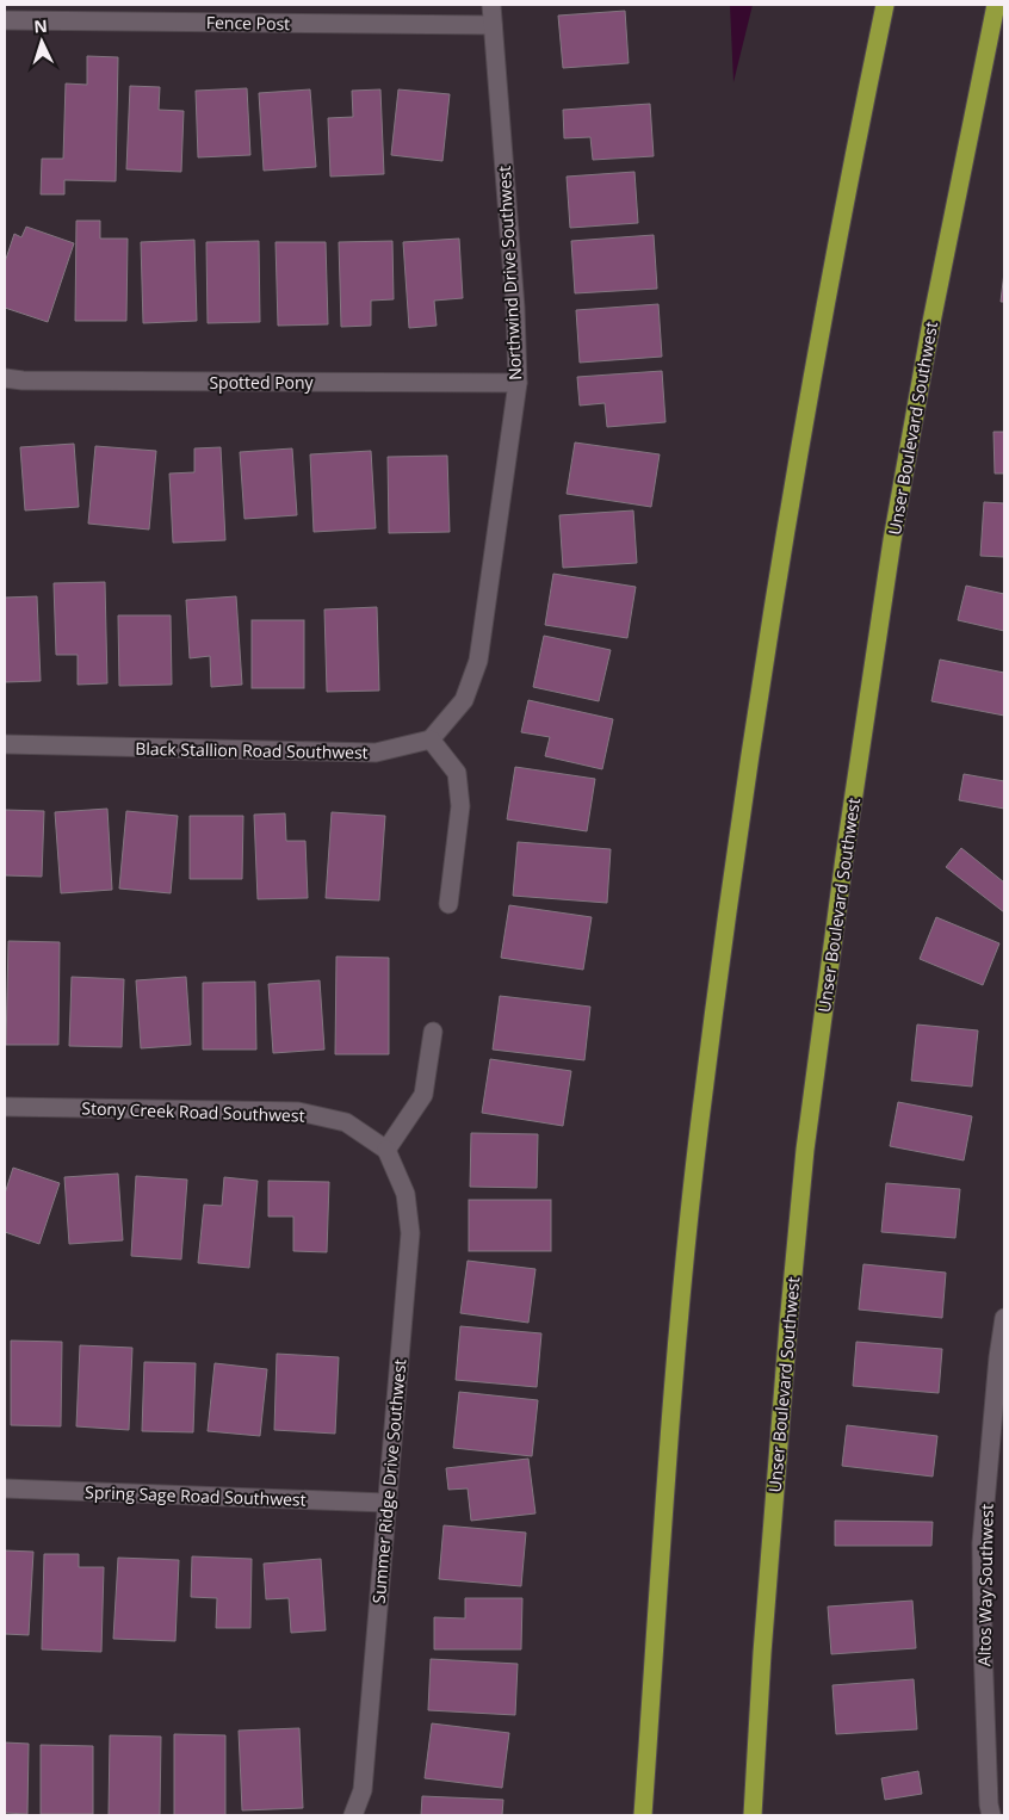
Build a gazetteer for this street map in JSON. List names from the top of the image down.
{
  "streets": {
    "main road": ["Unser Boulevard Southwest"],
    "street": [
      "Fence Post",
      "Northwind Drive Southwest",
      "Spotted Pony",
      "Black Stallion Road Southwest",
      "Stony Creek Road Southwest",
      "Summer Ridge Drive Southwest",
      "Spring Sage Road Southwest",
      "Altos Way Southwest"
    ]
  },
  "crossings": [
    ["Fence Post", "Northwind Drive Southwest"],
    ["Northwind Drive Southwest", "Spotted Pony"],
    ["Northwind Drive Southwest", "Black Stallion Road Southwest"],
    ["Stony Creek Road Southwest", "Summer Ridge Drive Southwest"],
    ["Summer Ridge Drive Southwest", "Spring Sage Road Southwest"]
  ],
  "north": "top"
}
